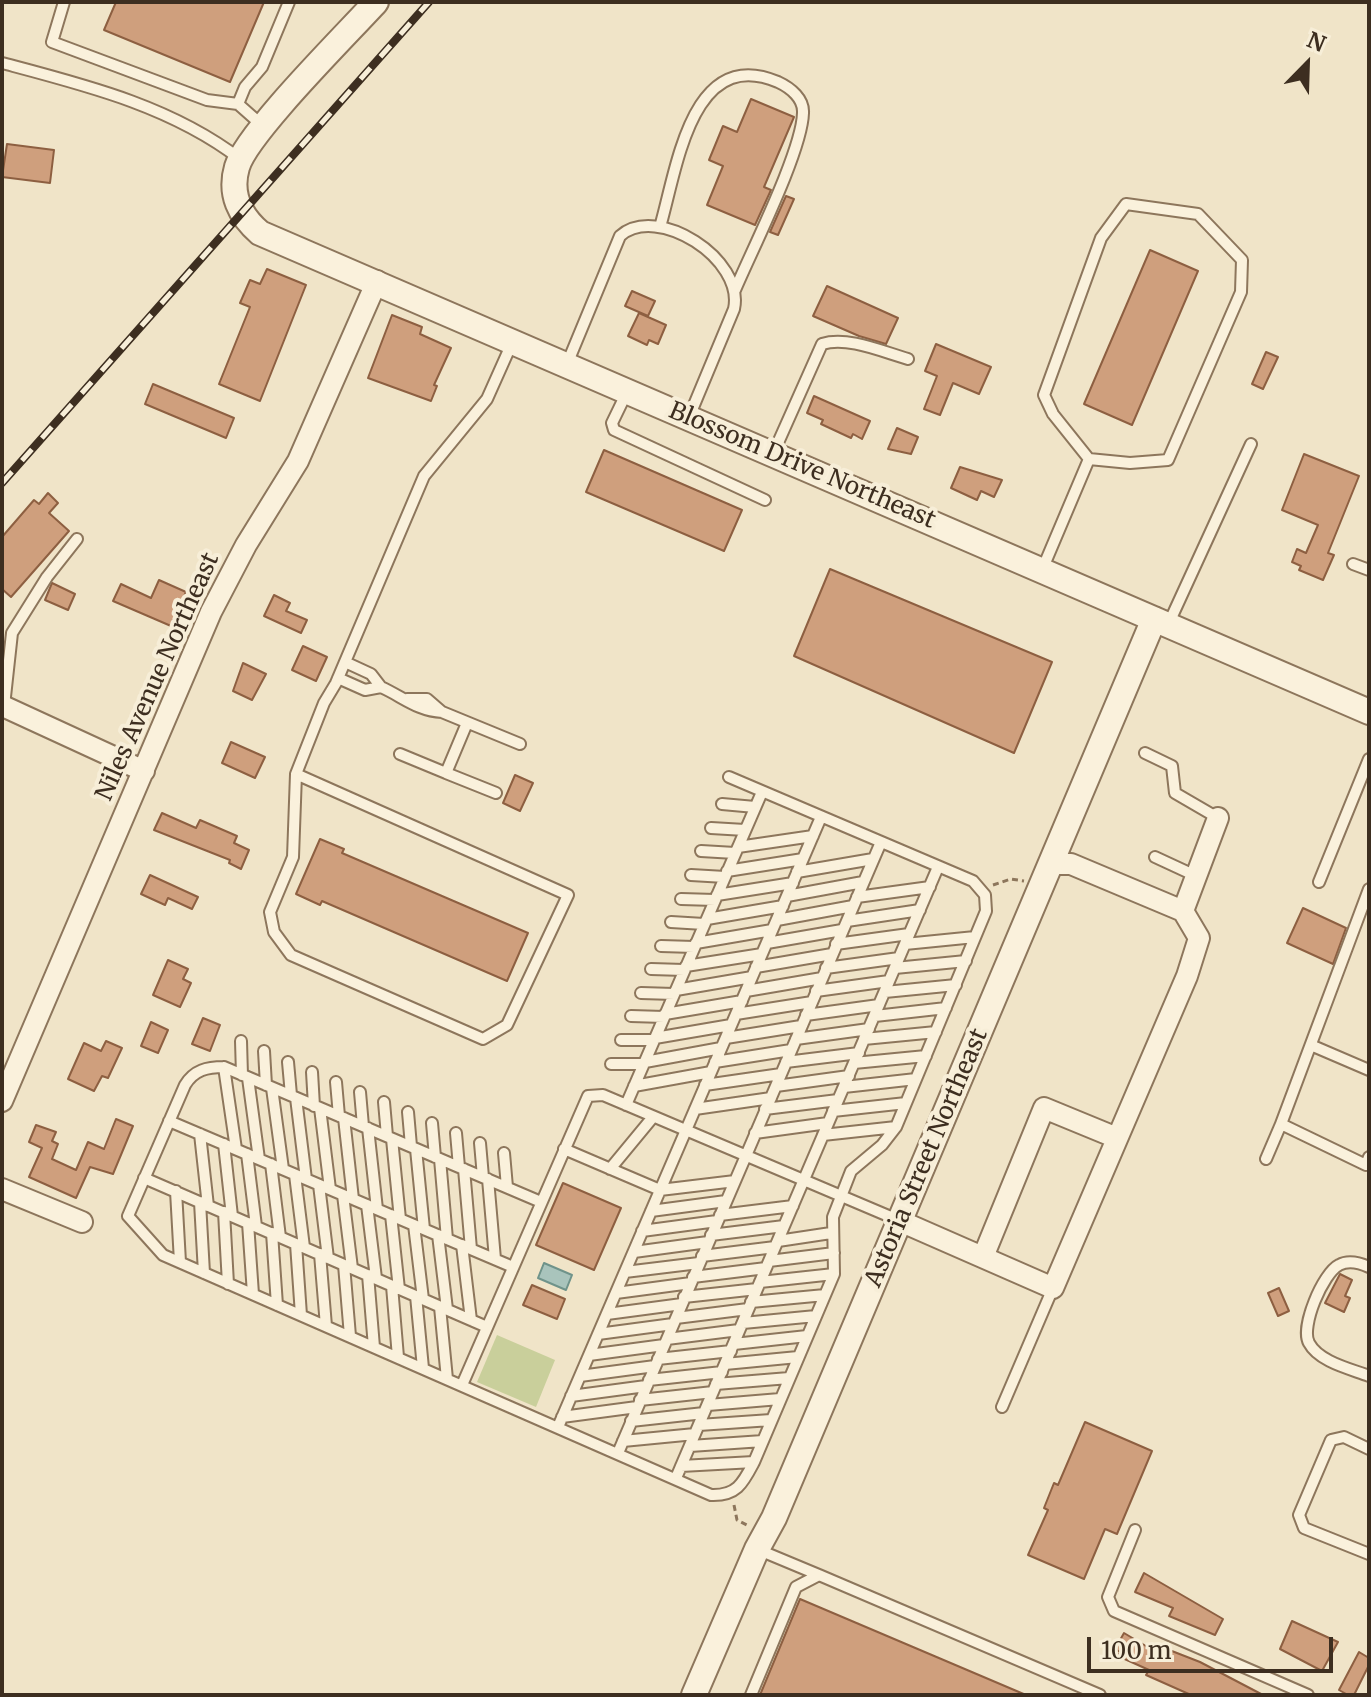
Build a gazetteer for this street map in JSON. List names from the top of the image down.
{
  "streets": {
    "street": ["Blossom Drive Northeast", "Niles Avenue Northeast", "Astoria Street Northeast"]
  },
  "crossings": [
    ["Blossom Drive Northeast", "Niles Avenue Northeast"],
    ["Blossom Drive Northeast", "Astoria Street Northeast"]
  ],
  "scale_bar": "100 m",
  "north": "top right"
}
